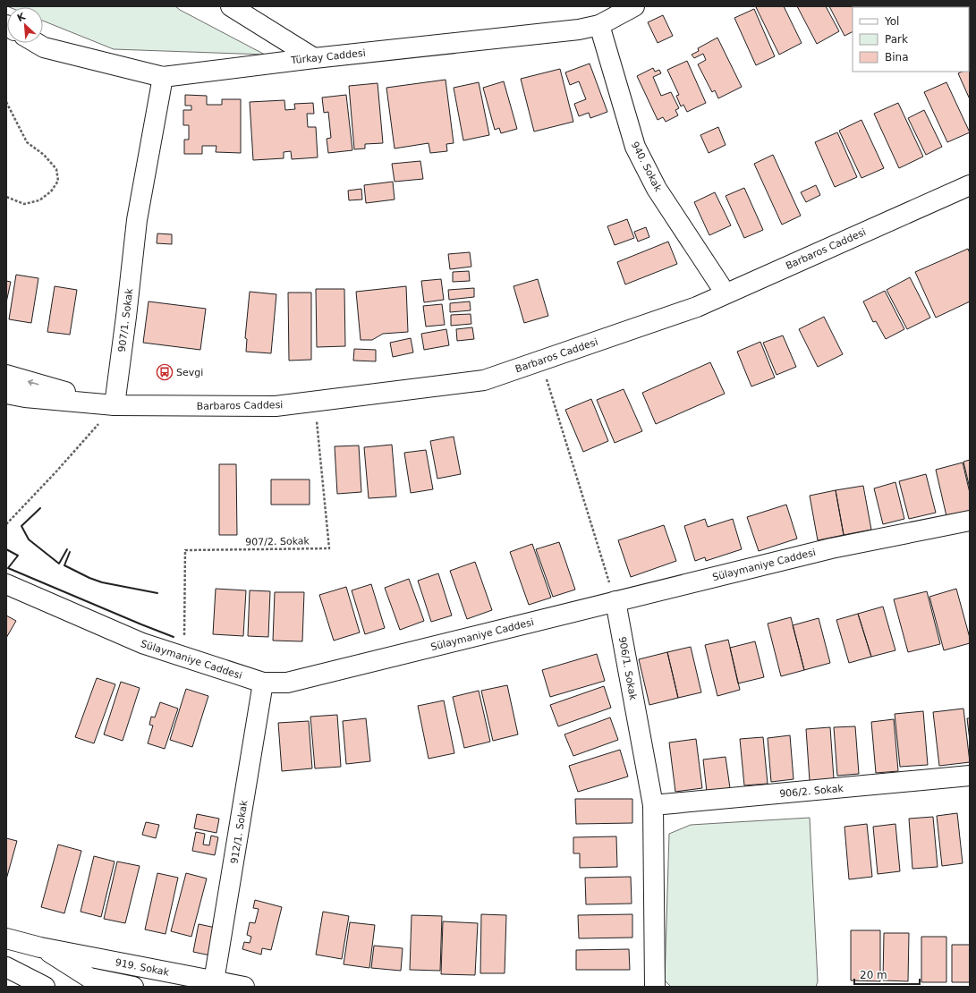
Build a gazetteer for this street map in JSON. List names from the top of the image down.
{
  "streets": {
    "street": [
      "Türkay Caddesi",
      "940. Sokak",
      "Barbaros Caddesi",
      "907/1. Sokak",
      "Sülaymaniye Caddesi",
      "906/1. Sokak",
      "906/2. Sokak",
      "912/1. Sokak",
      "919. Sokak"
    ],
    "path": ["907/2. Sokak"]
  },
  "crossings": [
    ["Türkay Caddesi", "940. Sokak"],
    ["Türkay Caddesi", "907/1. Sokak"],
    ["940. Sokak", "Barbaros Caddesi"],
    ["Barbaros Caddesi", "907/1. Sokak"],
    ["Barbaros Caddesi", "907/2. Sokak"],
    ["907/2. Sokak", "Sülaymaniye Caddesi"],
    ["Sülaymaniye Caddesi", "906/1. Sokak"],
    ["Sülaymaniye Caddesi", "912/1. Sokak"],
    ["906/1. Sokak", "906/2. Sokak"],
    ["912/1. Sokak", "919. Sokak"]
  ],
  "places": {
    "bus stop": ["Sevgi"]
  },
  "legend": ["Yol", "Park", "Bina"],
  "scale_bar": "20 m",
  "north": "top left"
}
